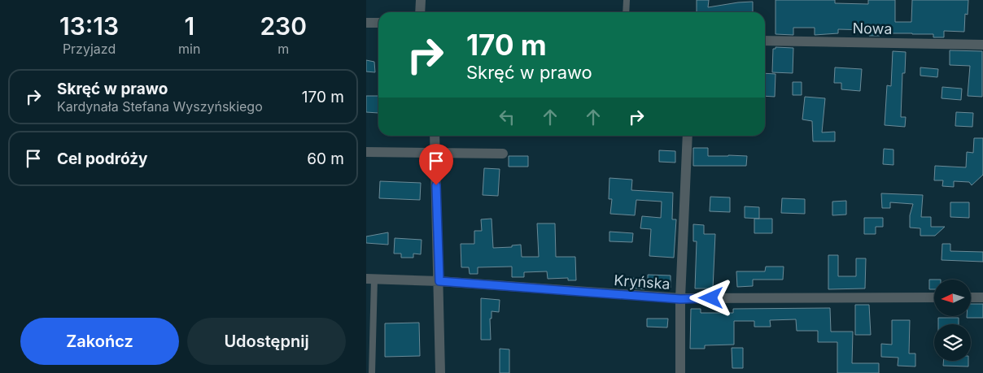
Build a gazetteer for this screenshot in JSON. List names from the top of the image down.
{
  "streets": {
    "street": ["Nowa", "Kryńska"]
  },
  "north": "left",
  "page": {
    "eta": [
      "13:13",
      "Przyjazd",
      "1",
      "min",
      "230",
      "m"
    ],
    "turn": ["170 m", "Skręć w prawo"],
    "list": [
      {
        "name": "Skręć w prawo",
        "note": "Kardynała Stefana Wyszyńskiego",
        "value": "170 m"
      },
      {
        "name": "Cel podróży",
        "value": "60 m"
      }
    ],
    "buttons": ["Zakończ", "Udostępnij"]
  }
}
